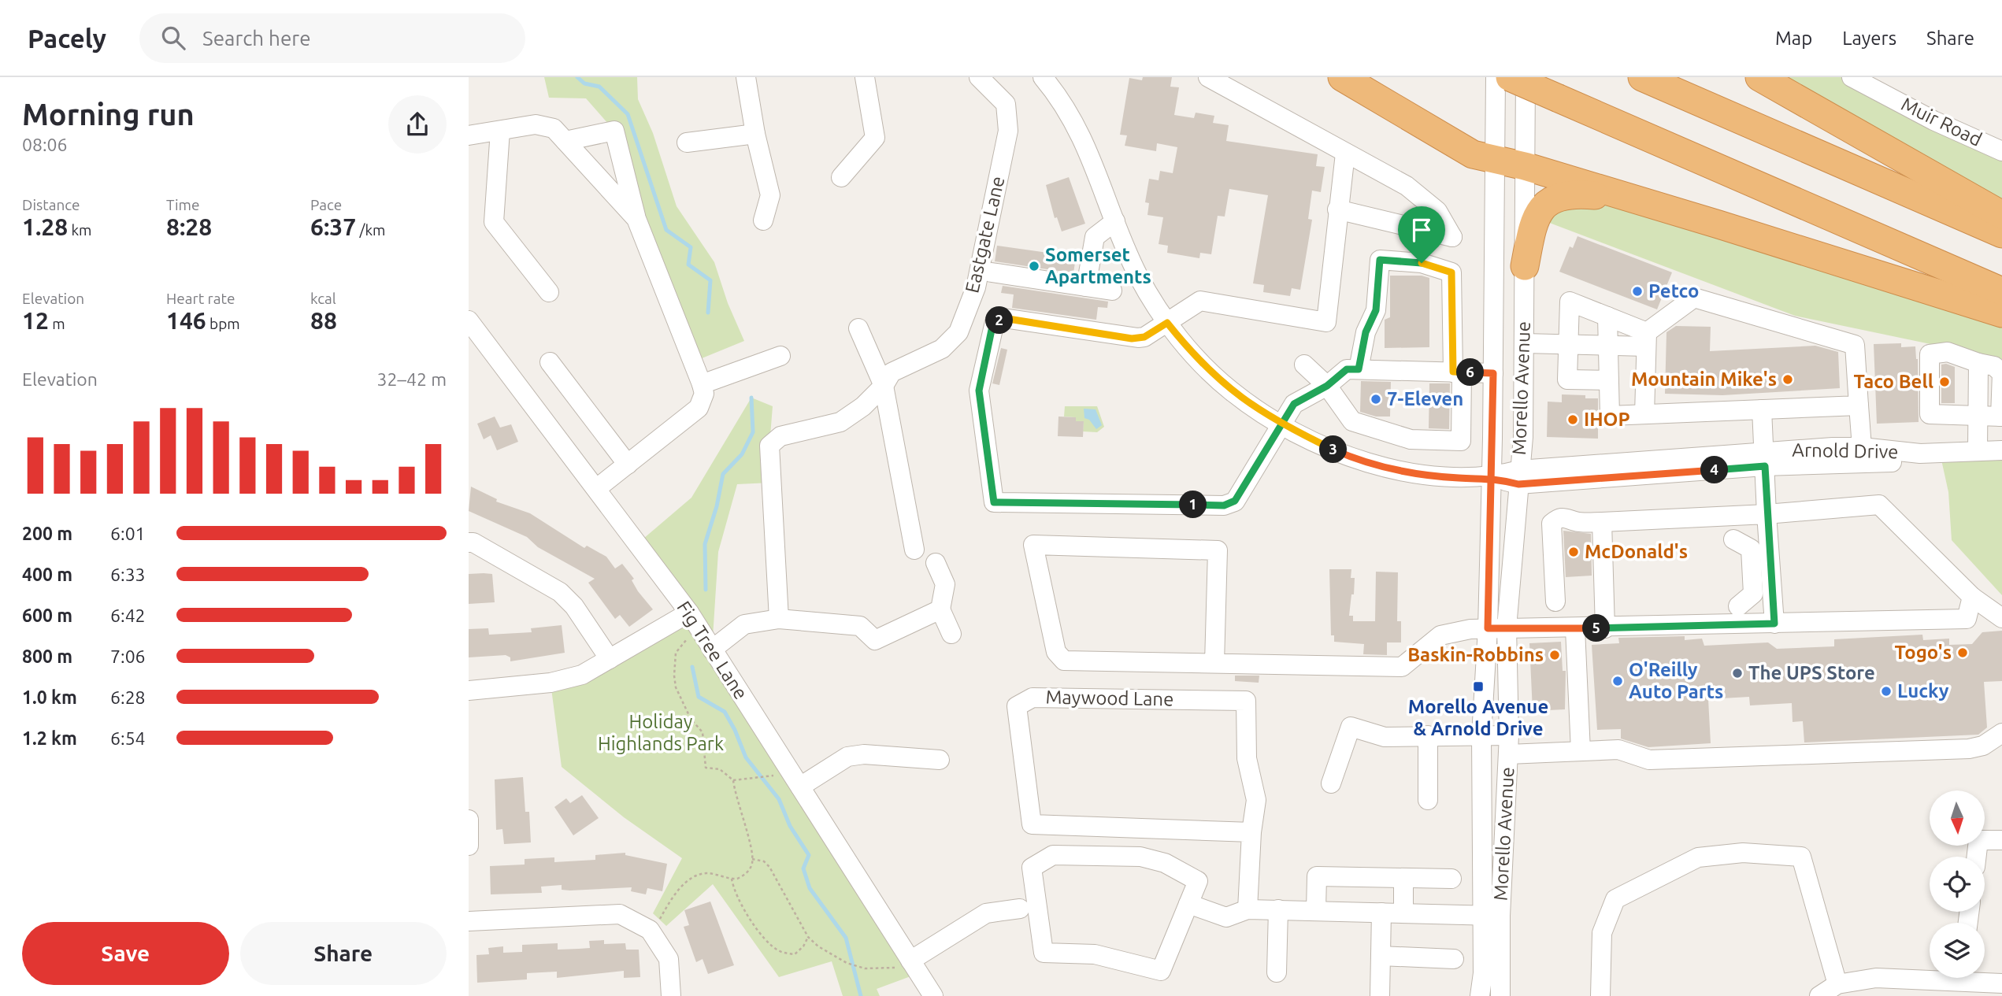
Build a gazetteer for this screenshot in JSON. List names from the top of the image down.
{
  "streets": {
    "street": [
      "Muir Road",
      "Eastgate Lane",
      "Morello Avenue",
      "Arnold Drive",
      "Fig Tree Lane",
      "Maywood Lane"
    ]
  },
  "crossings": [
    ["Morello Avenue", "Arnold Drive"]
  ],
  "parks": ["Holiday Highlands Park"],
  "places": {
    "other": [
      "Somerset Apartments",
      "Petco",
      "Mountain Mike's",
      "Taco Bell",
      "7-Eleven",
      "IHOP",
      "McDonald's",
      "Togo's",
      "Baskin-Robbins",
      "The UPS Store",
      "O'Reilly Auto Parts",
      "Lucky"
    ],
    "transit": ["Morello Avenue & Arnold Drive"]
  },
  "north": "bottom",
  "page": {
    "header": "Pacely",
    "search": "Search here",
    "nav": ["Map", "Layers", "Share"],
    "heading": ["Morning run", "08:06"],
    "stats": [
      ["Distance", "1.28 km"],
      ["Time", "8:28"],
      ["Pace", "6:37 /km"],
      ["Elevation", "12 m"],
      ["Heart rate", "146 bpm"],
      ["kcal", "88"]
    ],
    "pins": [
      "2",
      "6",
      "3",
      "4",
      "1",
      "5"
    ],
    "chart": ["Elevation", "32–42 m"],
    "list": [
      {
        "name": "200 m",
        "note": "6:01"
      },
      {
        "name": "400 m",
        "note": "6:33"
      },
      {
        "name": "600 m",
        "note": "6:42"
      },
      {
        "name": "800 m",
        "note": "7:06"
      },
      {
        "name": "1.0 km",
        "note": "6:28"
      },
      {
        "name": "1.2 km",
        "note": "6:54"
      }
    ],
    "buttons": ["Save", "Share"]
  }
}
